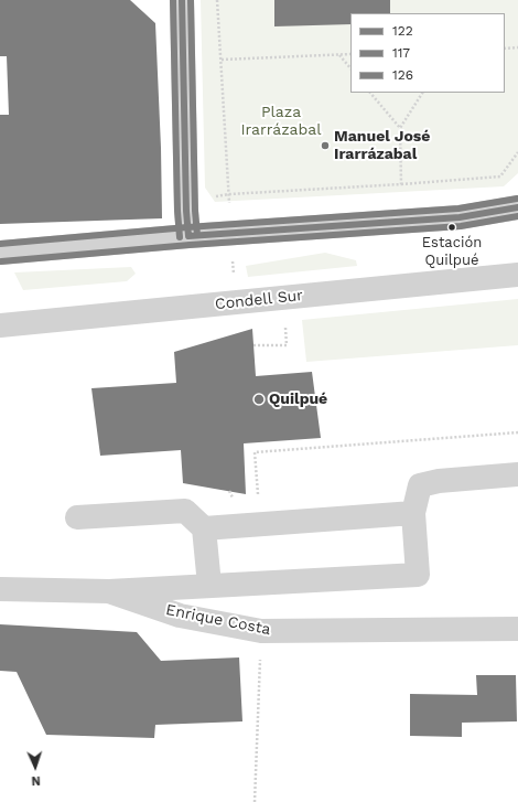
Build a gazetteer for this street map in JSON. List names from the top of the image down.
{
  "streets": {
    "street": ["Condell Sur", "Enrique Costa"]
  },
  "parks": ["Plaza Irarrázabal"],
  "places": ["Manuel José Irarrázabal", "Estación Quilpué", "Quilpué"],
  "lines": ["transit line 122", "transit line 117", "transit line 126"],
  "legend": ["122", "117", "126"],
  "north": "bottom"
}
